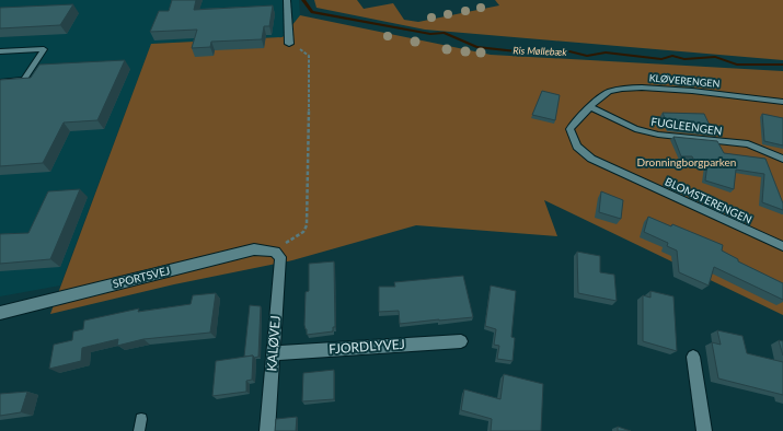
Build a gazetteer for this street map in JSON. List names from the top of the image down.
{
  "streets": {
    "street": ["SPORTSVEJ", "KALØVEJ", "FJORDLYVEJ"],
    "lane": ["KLØVERENGEN", "FUGLEENGEN", "BLOMSTERENGEN"]
  },
  "crossings": [
    ["KLØVERENGEN", "FUGLEENGEN"],
    ["KLØVERENGEN", "BLOMSTERENGEN"],
    ["FUGLEENGEN", "BLOMSTERENGEN"],
    ["SPORTSVEJ", "KALØVEJ"],
    ["KALØVEJ", "FJORDLYVEJ"]
  ],
  "water": ["Ris Møllebæk"],
  "parks": ["Dronningborgparken"]
}
